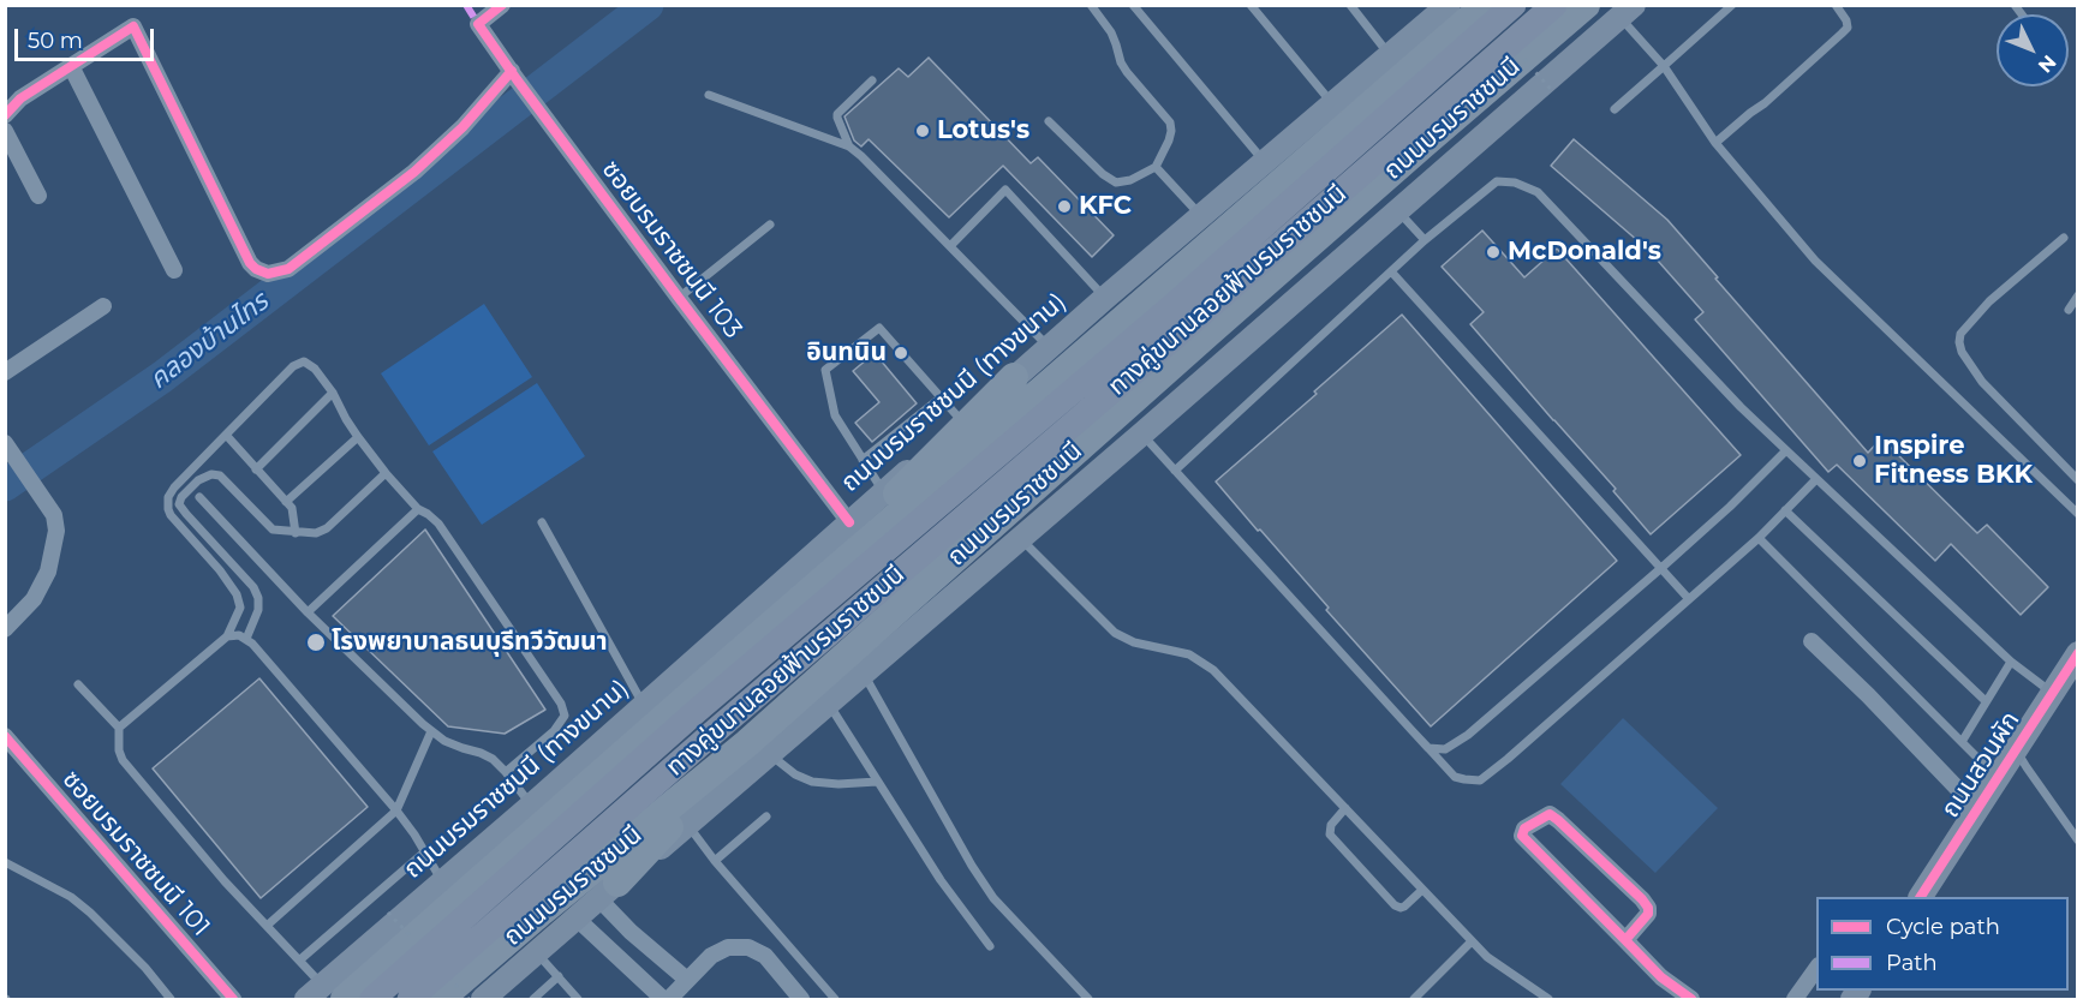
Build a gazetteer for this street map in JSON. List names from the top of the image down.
{
  "streets": {
    "highway": ["ถนนบรมราชชนนี"],
    "main road": ["ทางคู่ขนานลอยฟ้าบรมราชชนนี", "ถนนบรมราชชนนี (ทางขนาน)", "ถนนสวนผัก"],
    "street": ["ซอยบรมราชชนนี 103", "ซอยบรมราชชนนี 101"]
  },
  "crossings": [
    ["ซอยบรมราชชนนี 103", "ถนนบรมราชชนนี (ทางขนาน)"]
  ],
  "water": ["คลองบ้านไทร"],
  "places": [
    "Lotus's",
    "KFC",
    "McDonald's",
    "อินทนิน",
    "Inspire Fitness BKK",
    "โรงพยาบาลธนบุรีทวีวัฒนา"
  ],
  "legend": ["Cycle path", "Path"],
  "scale_bar": "50 m",
  "north": "bottom right"
}
